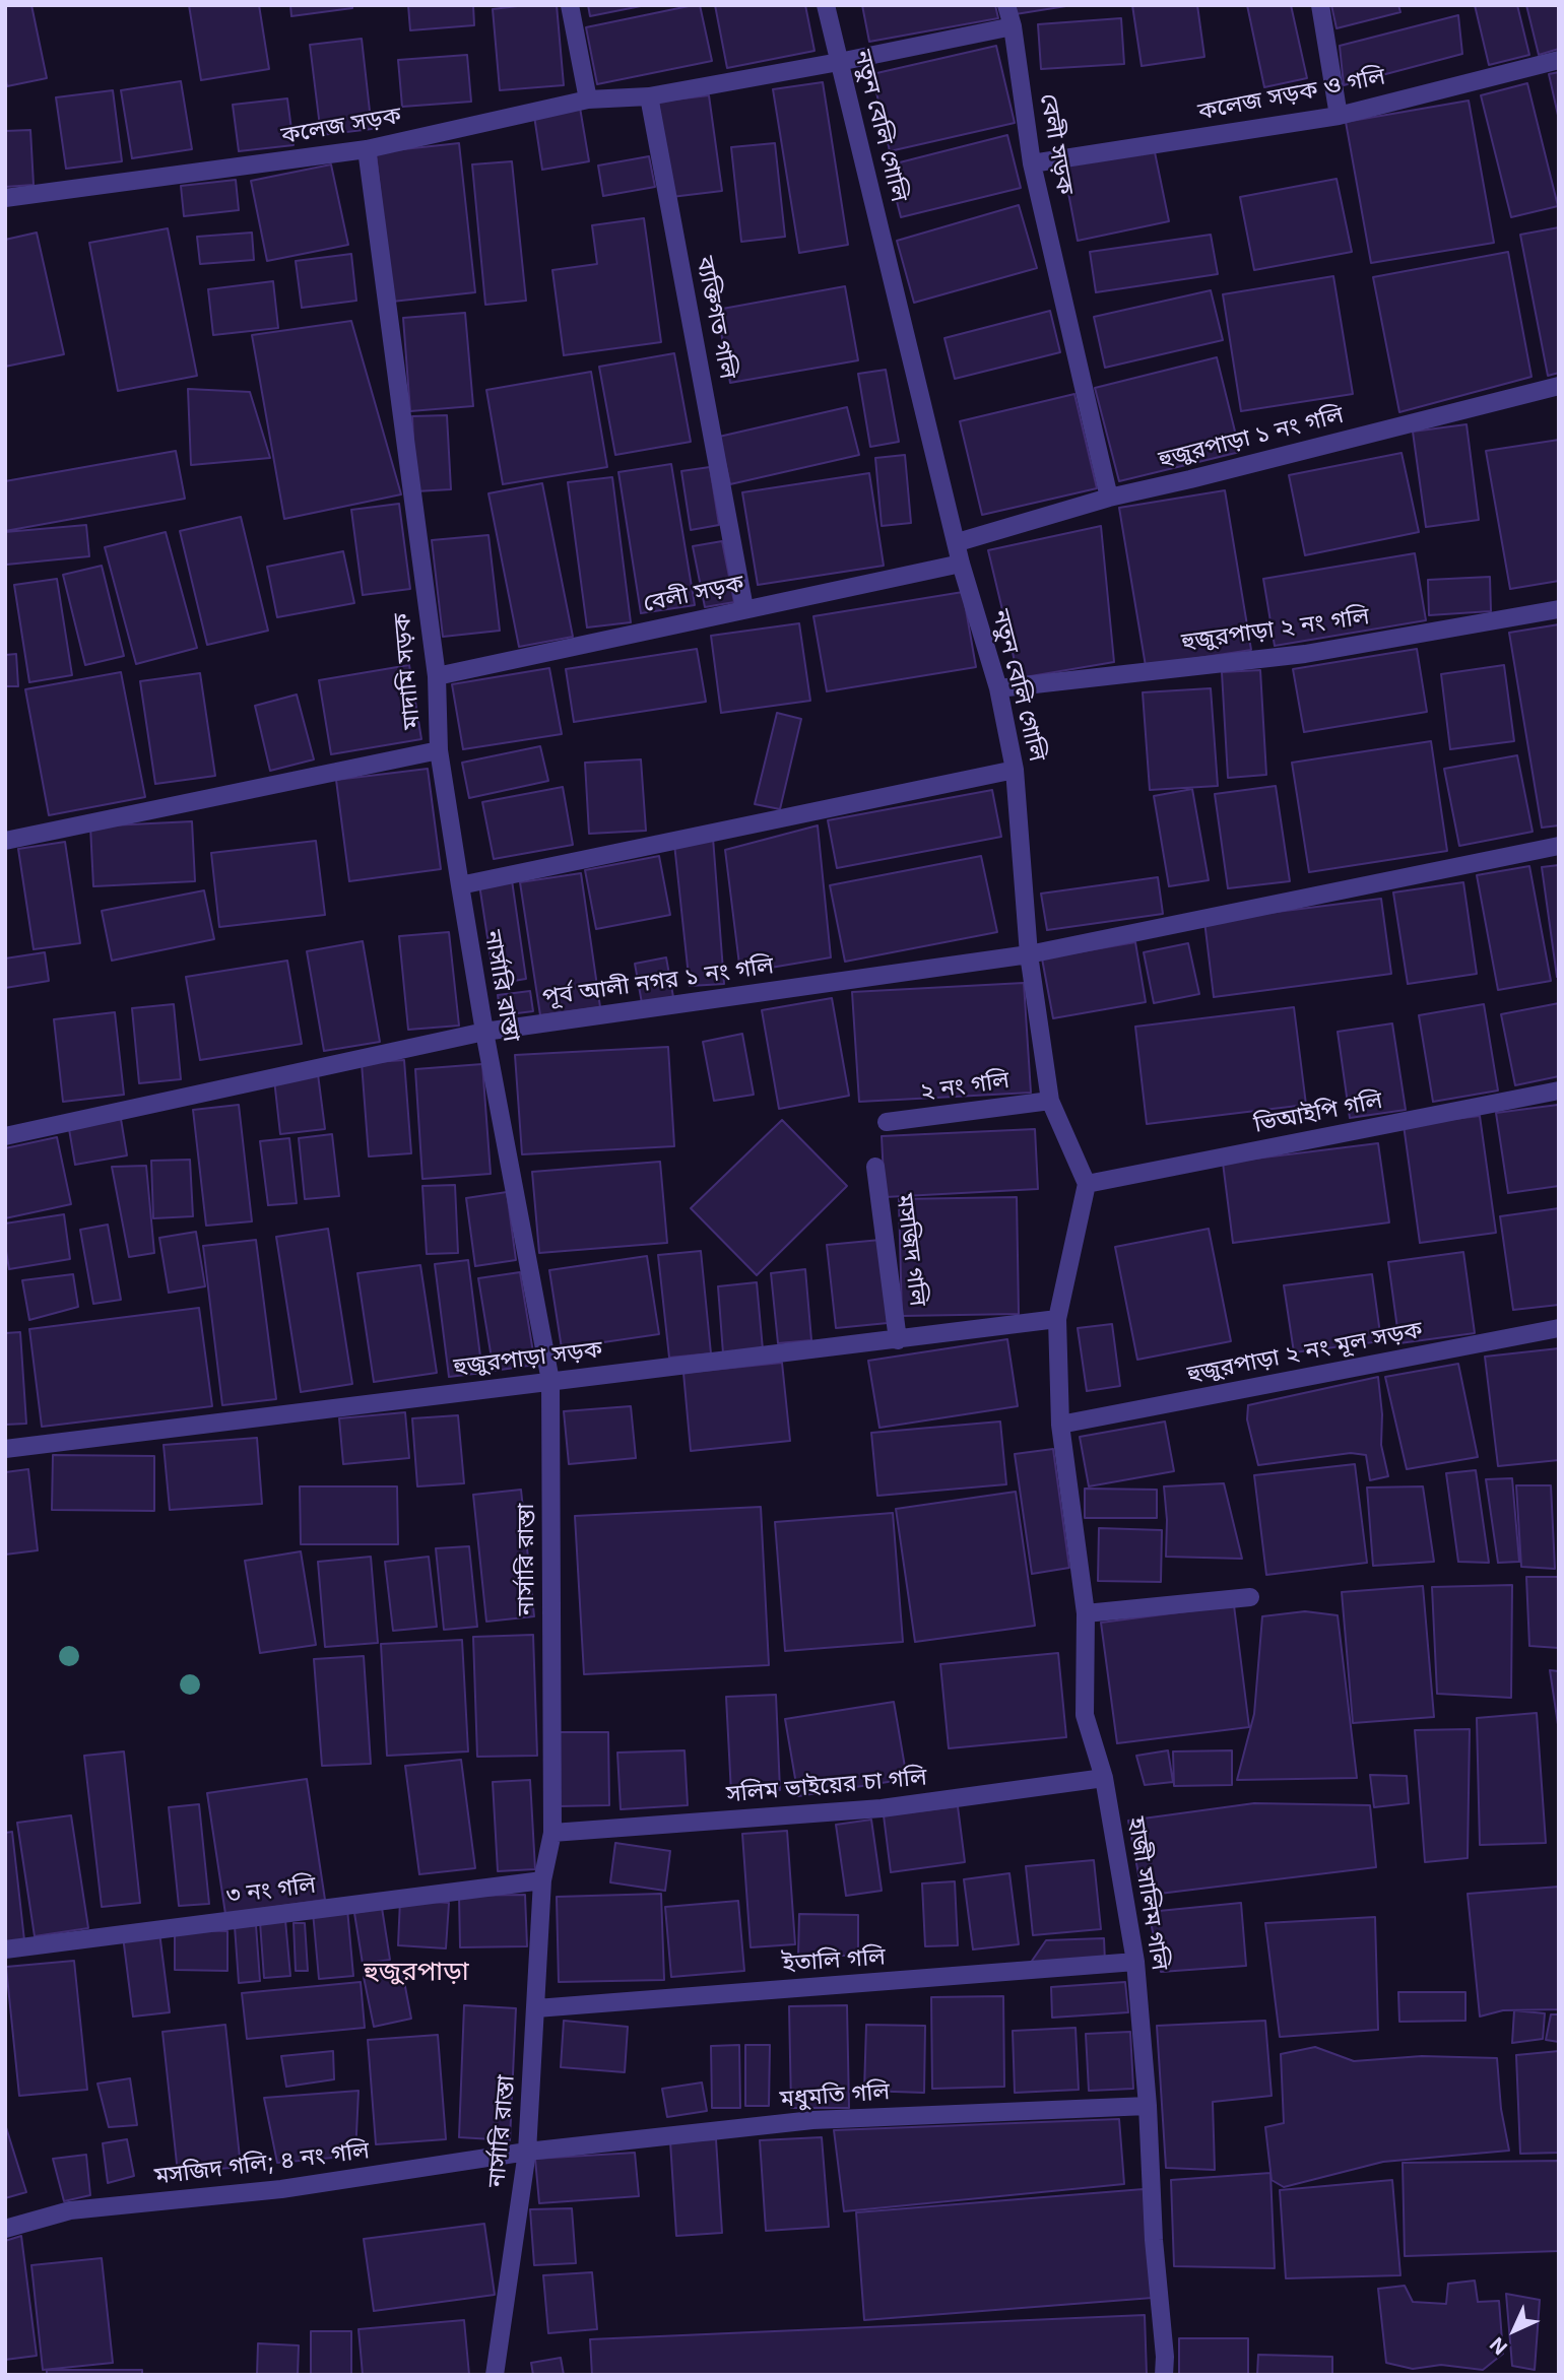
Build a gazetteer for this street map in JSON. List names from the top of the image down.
{
  "streets": {
    "street": [
      "কলেজ সড়ক ও গলি",
      "কলেজ সড়ক",
      "নতুন বেলি গোলি",
      "বেলী সড়ক",
      "ব্যক্তিগত গলি",
      "হুজুরপাড়া ১ নং গলি",
      "হুজুরপাড়া ২ নং গলি",
      "মাদামি সড়ক",
      "পূর্ব আলী নগর ১ নং গলি",
      "নার্সারি রাস্তা",
      "২ নং গলি",
      "ভিআইপি গলি",
      "মসজিদ গলি",
      "হুজুরপাড়া ২ নং মূল সড়ক",
      "হুজুরপাড়া সড়ক",
      "সলিম ভাইয়ের চা গলি",
      "৩ নং গলি",
      "হাজী সালিম গলি",
      "ইতালি গলি",
      "মধুমতি গলি",
      "মসজিদ গলি; ৪ নং গলি"
    ]
  },
  "crossings": [
    ["কলেজ সড়ক ও গলি", "বেলী সড়ক"],
    ["কলেজ সড়ক", "মাদামি সড়ক"],
    ["নতুন বেলি গোলি", "বেলী সড়ক"],
    ["নতুন বেলি গোলি", "হুজুরপাড়া ১ নং গলি"],
    ["নতুন বেলি গোলি", "হুজুরপাড়া ২ নং গলি"],
    ["নতুন বেলি গোলি", "পূর্ব আলী নগর ১ নং গলি"],
    ["নতুন বেলি গোলি", "২ নং গলি"],
    ["নতুন বেলি গোলি", "ভিআইপি গলি"],
    ["বেলী সড়ক", "ব্যক্তিগত গলি"],
    ["বেলী সড়ক", "হুজুরপাড়া ১ নং গলি"],
    ["বেলী সড়ক", "মাদামি সড়ক"],
    ["মাদামি সড়ক", "নার্সারি রাস্তা"],
    ["পূর্ব আলী নগর ১ নং গলি", "নার্সারি রাস্তা"],
    ["নার্সারি রাস্তা", "হুজুরপাড়া সড়ক"],
    ["নার্সারি রাস্তা", "সলিম ভাইয়ের চা গলি"],
    ["নার্সারি রাস্তা", "৩ নং গলি"],
    ["নার্সারি রাস্তা", "ইতালি গলি"],
    ["নার্সারি রাস্তা", "মধুমতি গলি"],
    ["নার্সারি রাস্তা", "মসজিদ গলি; ৪ নং গলি"],
    ["মসজিদ গলি", "হুজুরপাড়া সড়ক"],
    ["হুজুরপাড়া ২ নং মূল সড়ক", "হাজী সালিম গলি"],
    ["সলিম ভাইয়ের চা গলি", "হাজী সালিম গলি"],
    ["হাজী সালিম গলি", "ইতালি গলি"],
    ["হাজী সালিম গলি", "মধুমতি গলি"],
    ["মধুমতি গলি", "মসজিদ গলি; ৪ নং গলি"]
  ],
  "districts": ["হুজুরপাড়া"],
  "north": "bottom left"
}
